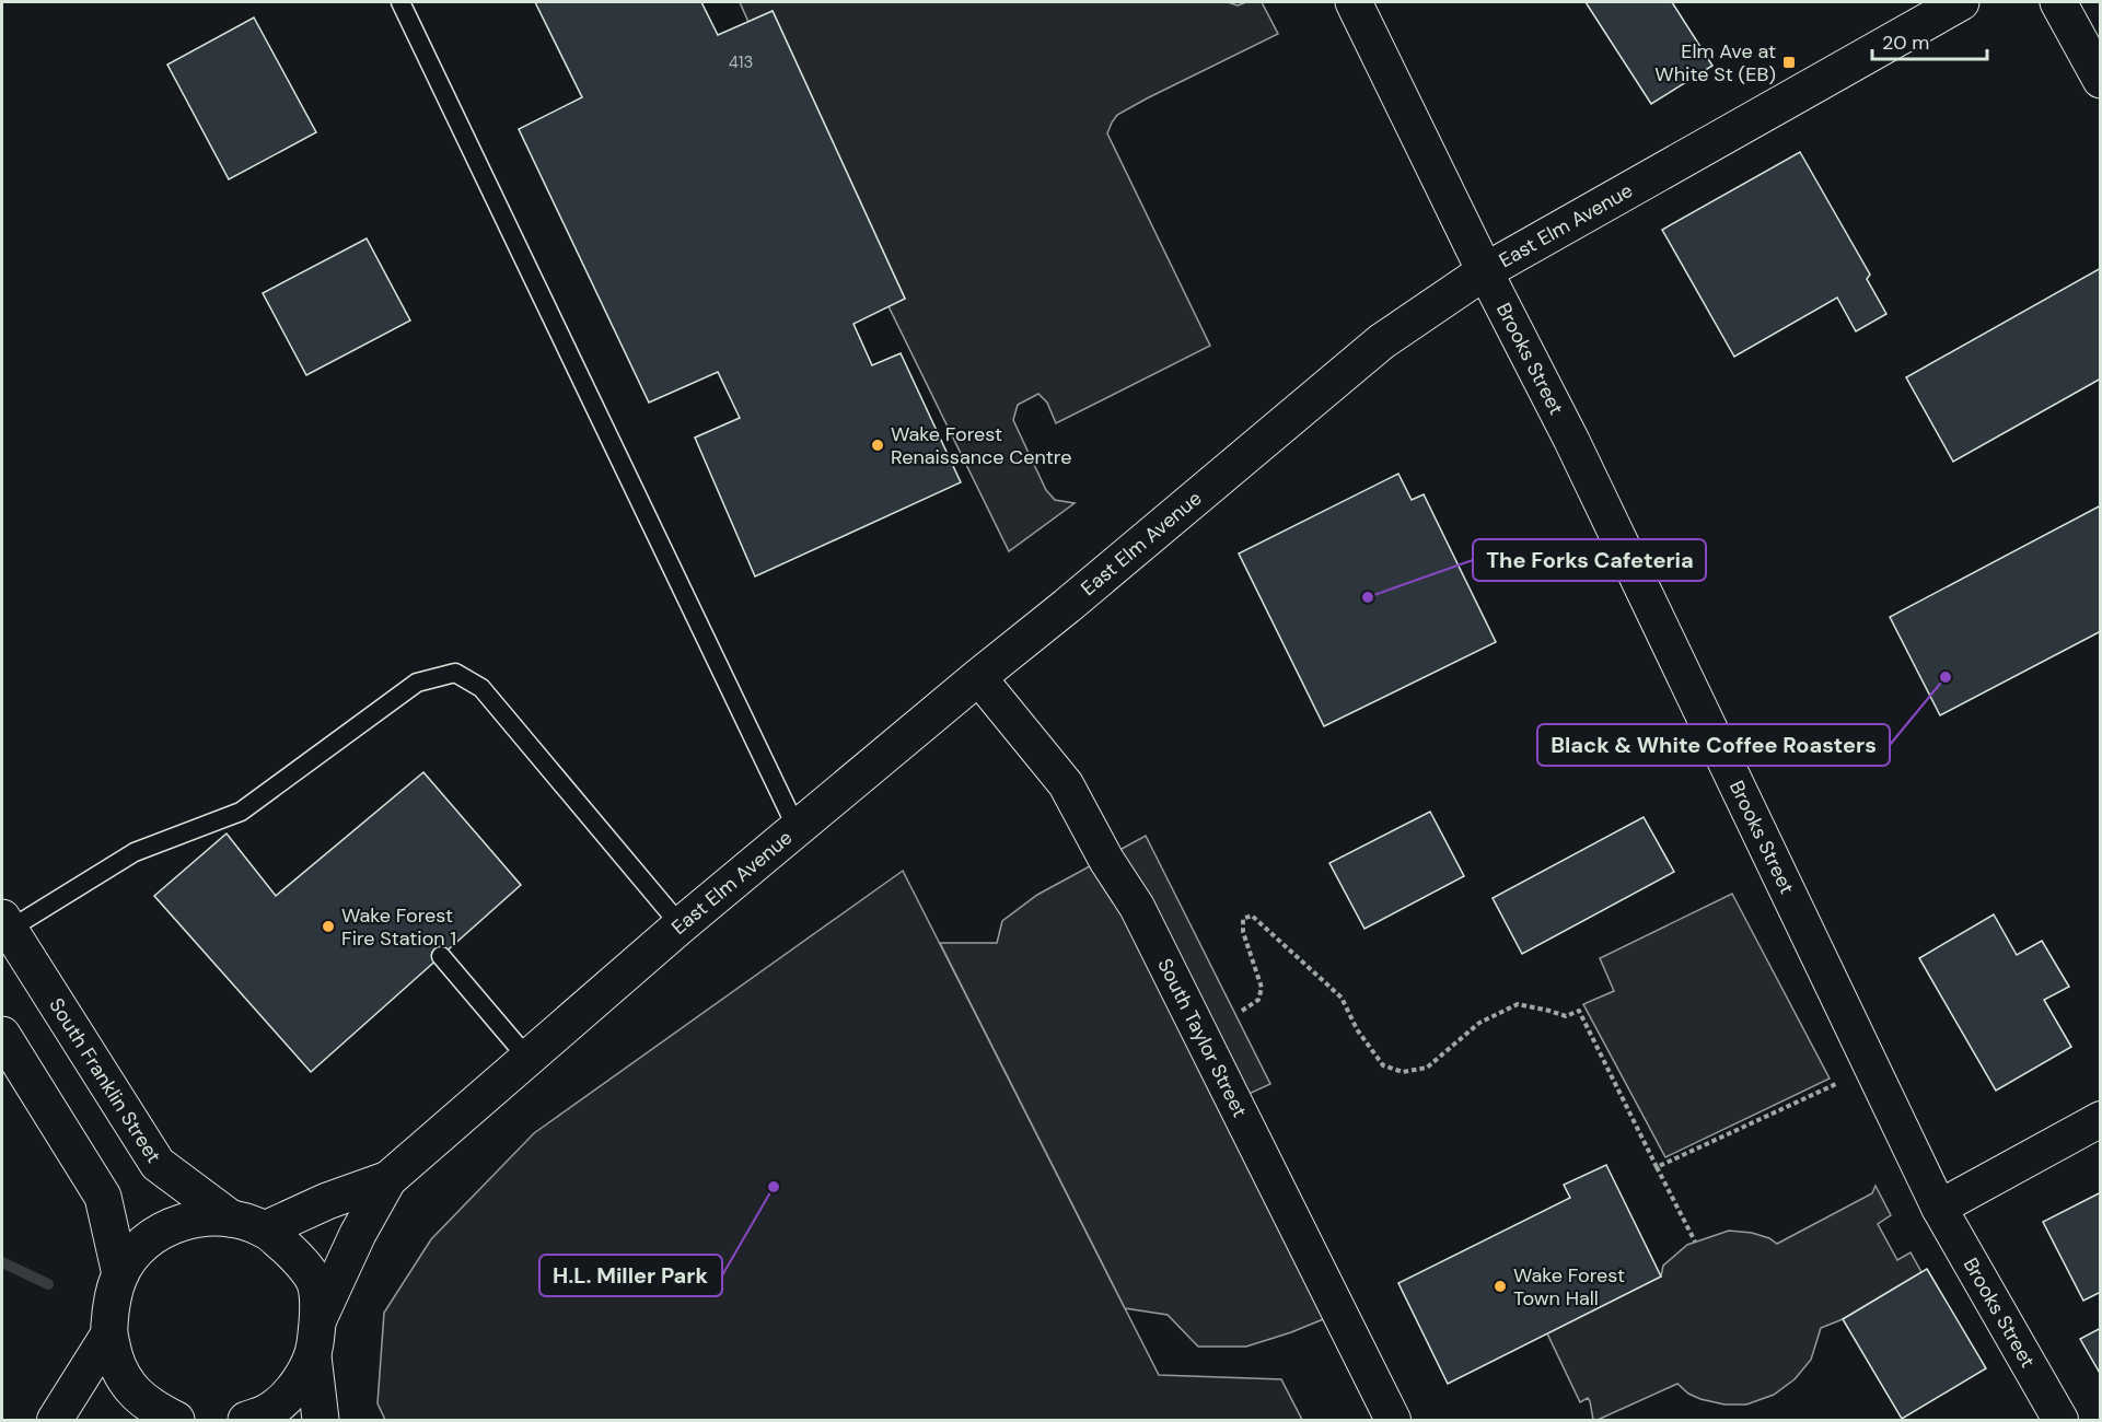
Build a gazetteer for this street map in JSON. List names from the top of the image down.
{
  "streets": {
    "street": [
      "East Elm Avenue",
      "Brooks Street",
      "South Taylor Street",
      "South Franklin Street"
    ]
  },
  "crossings": [
    ["East Elm Avenue", "Brooks Street"],
    ["East Elm Avenue", "South Taylor Street"]
  ],
  "places": {
    "transit": ["Elm Ave at White St (EB)"],
    "other": [
      "Wake Forest Renaissance Centre",
      "The Forks Cafeteria",
      "Black & White Coffee Roasters",
      "Wake Forest Fire Station 1",
      "H.L. Miller Park",
      "Wake Forest Town Hall"
    ]
  },
  "house_numbers": ["413"],
  "scale_bar": "20 m"
}
